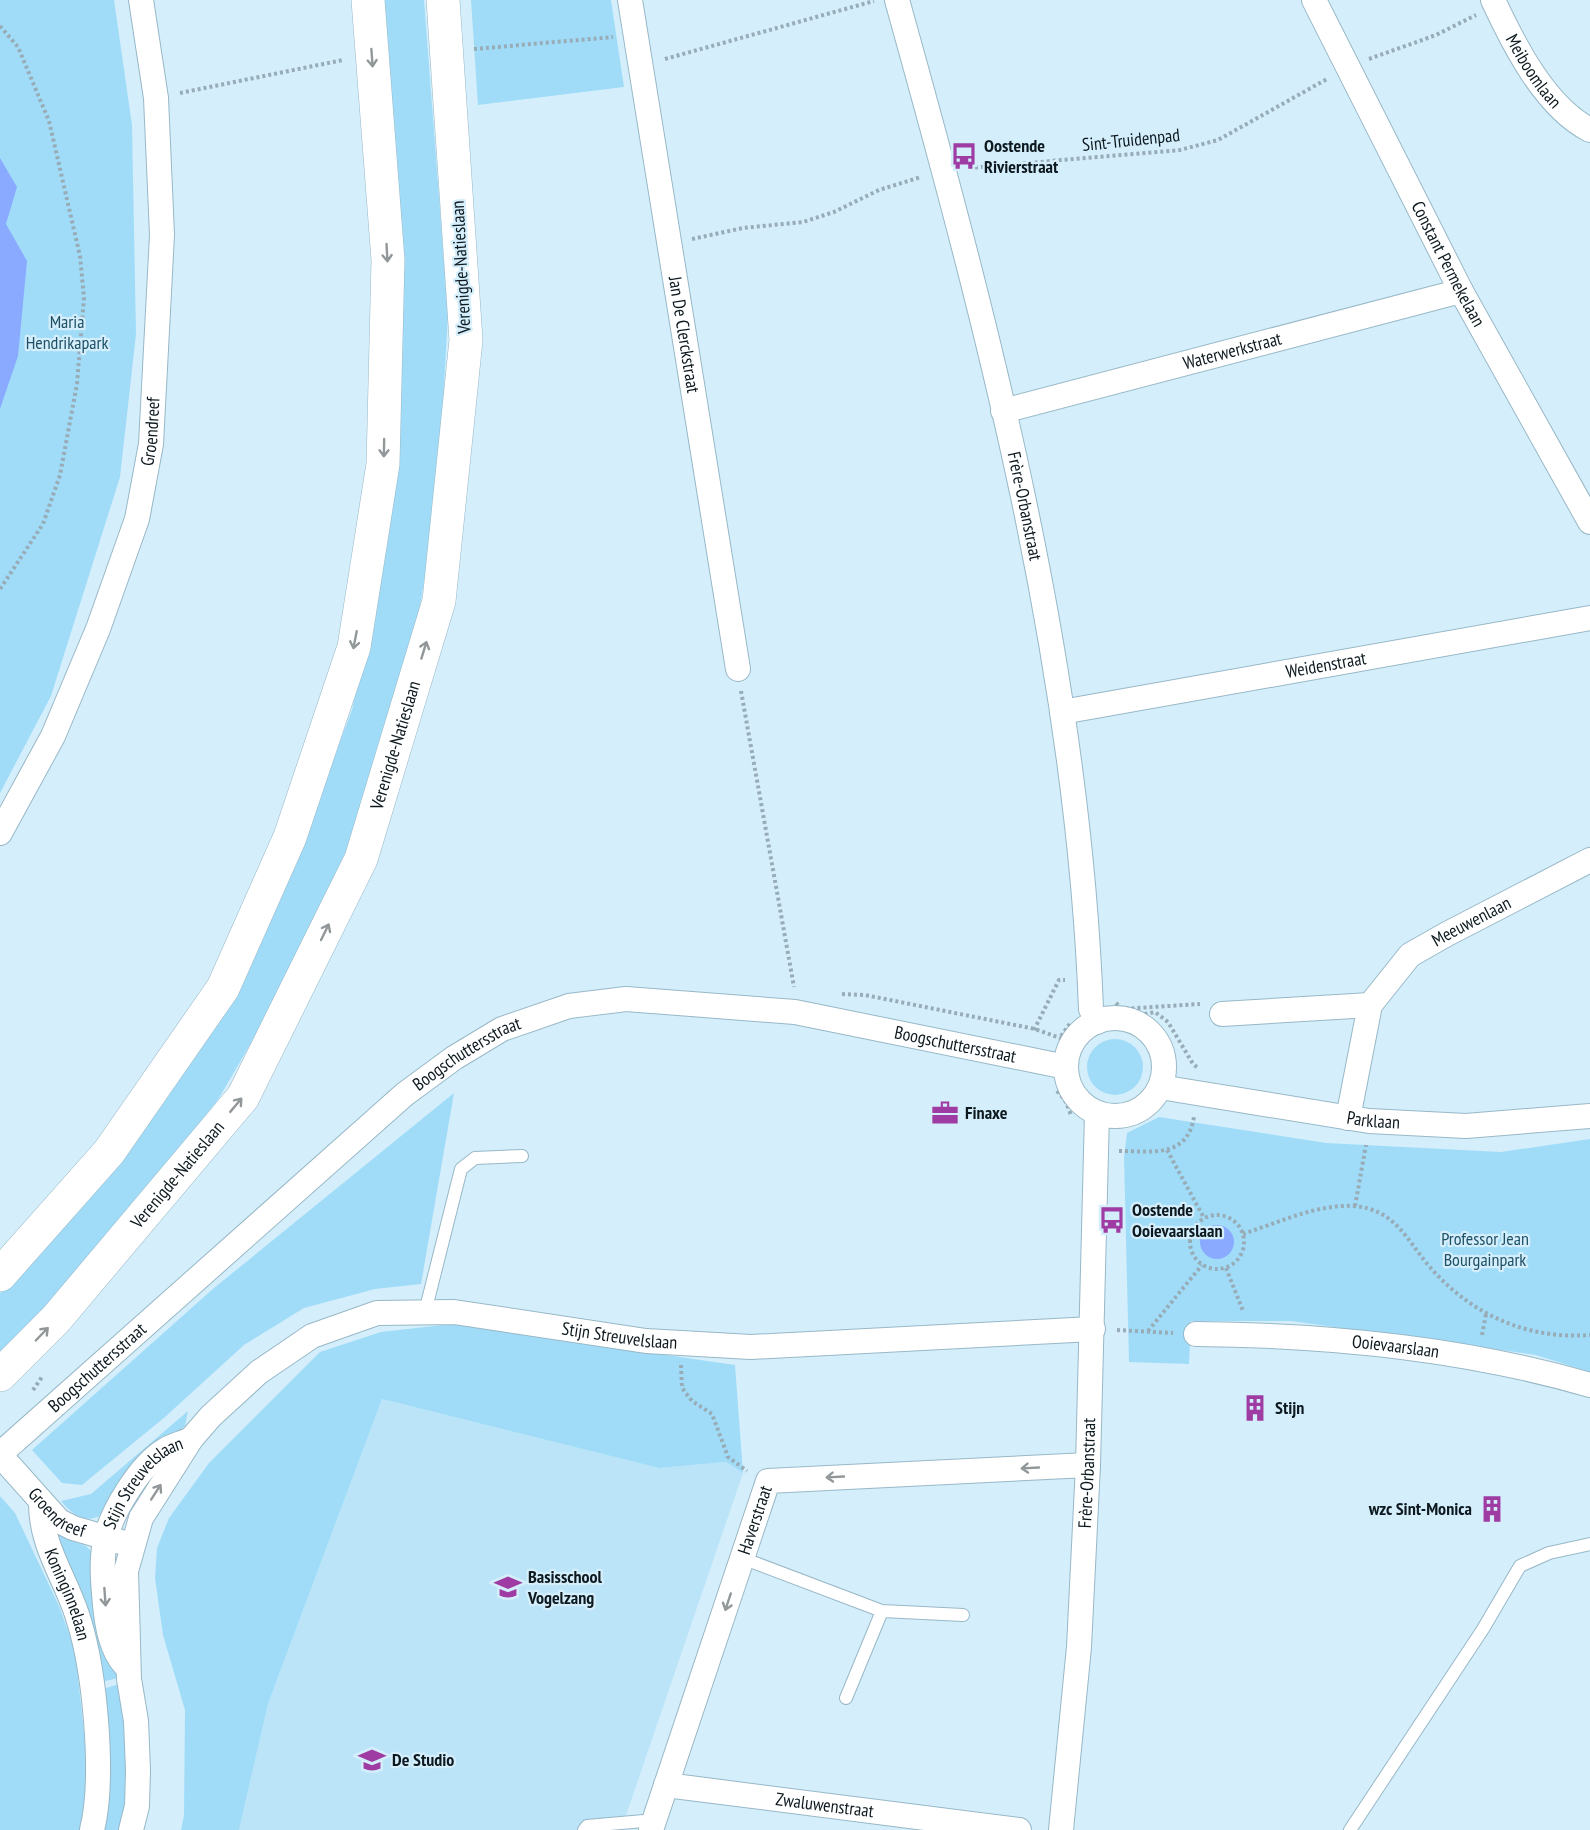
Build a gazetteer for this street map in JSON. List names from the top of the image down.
{
  "streets": {
    "main road": ["Verenigde-Natieslaan"],
    "street": [
      "Meiboomlaan",
      "Constant Permekelaan",
      "Jan De Clerckstraat",
      "Waterwerkstraat",
      "Groendreef",
      "Frère-Orbanstraat",
      "Weidenstraat",
      "Meeuwenlaan",
      "Boogschuttersstraat",
      "Parklaan",
      "Stijn Streuvelslaan",
      "Ooievaarslaan",
      "Haverstraat",
      "Koninginnelaan",
      "Zwaluwenstraat"
    ],
    "path": ["Sint-Truidenpad"]
  },
  "crossings": [
    ["Meiboomlaan", "Sint-Truidenpad"],
    ["Sint-Truidenpad", "Constant Permekelaan"],
    ["Sint-Truidenpad", "Jan De Clerckstraat"],
    ["Sint-Truidenpad", "Frère-Orbanstraat"],
    ["Constant Permekelaan", "Waterwerkstraat"],
    ["Waterwerkstraat", "Frère-Orbanstraat"],
    ["Groendreef", "Boogschuttersstraat"],
    ["Groendreef", "Stijn Streuvelslaan"],
    ["Groendreef", "Koninginnelaan"],
    ["Frère-Orbanstraat", "Weidenstraat"],
    ["Frère-Orbanstraat", "Boogschuttersstraat"],
    ["Frère-Orbanstraat", "Parklaan"],
    ["Frère-Orbanstraat", "Stijn Streuvelslaan"],
    ["Frère-Orbanstraat", "Haverstraat"],
    ["Meeuwenlaan", "Parklaan"],
    ["Boogschuttersstraat", "Parklaan"],
    ["Stijn Streuvelslaan", "Koninginnelaan"],
    ["Haverstraat", "Zwaluwenstraat"]
  ],
  "one_way": ["Haverstraat"],
  "parks": ["Maria Hendrikapark", "Professor Jean Bourgainpark"],
  "places": {
    "bus stop": ["Oostende Rivierstraat", "Oostende Ooievaarslaan"],
    "office": ["Finaxe"],
    "building": ["Stijn", "wzc Sint-Monica"],
    "school or university": ["Basisschool Vogelzang", "De Studio"]
  }
}
